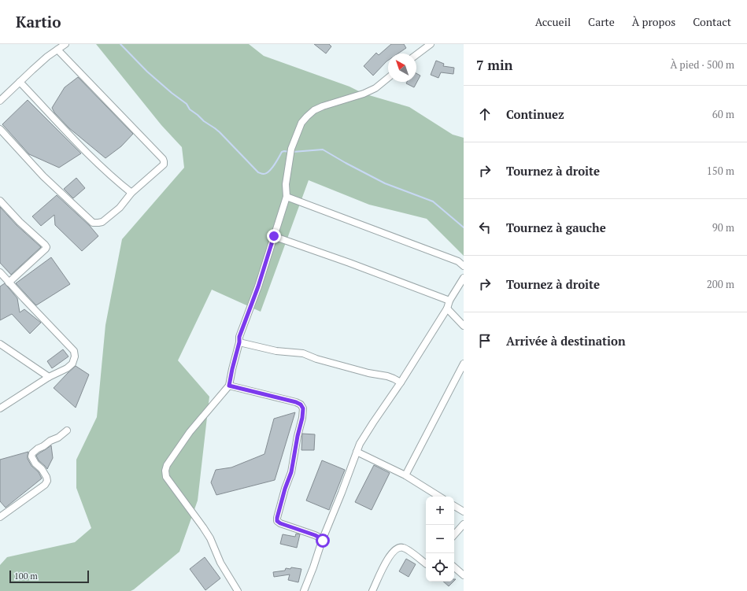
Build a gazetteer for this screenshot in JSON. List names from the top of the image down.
{
  "scale_bar": "100 m",
  "north": "top left",
  "page": {
    "header": "Kartio",
    "nav": [
      "Accueil",
      "Carte",
      "À propos",
      "Contact"
    ],
    "heading": ["7 min", "À pied · 500 m"],
    "list": [
      ["Continuez", "60 m"],
      ["Tournez à droite", "150 m"],
      ["Tournez à gauche", "90 m"],
      ["Tournez à droite", "200 m"],
      "Arrivée à destination"
    ],
    "map_buttons": ["+", "−"],
    "scale": "100 m"
  }
}
